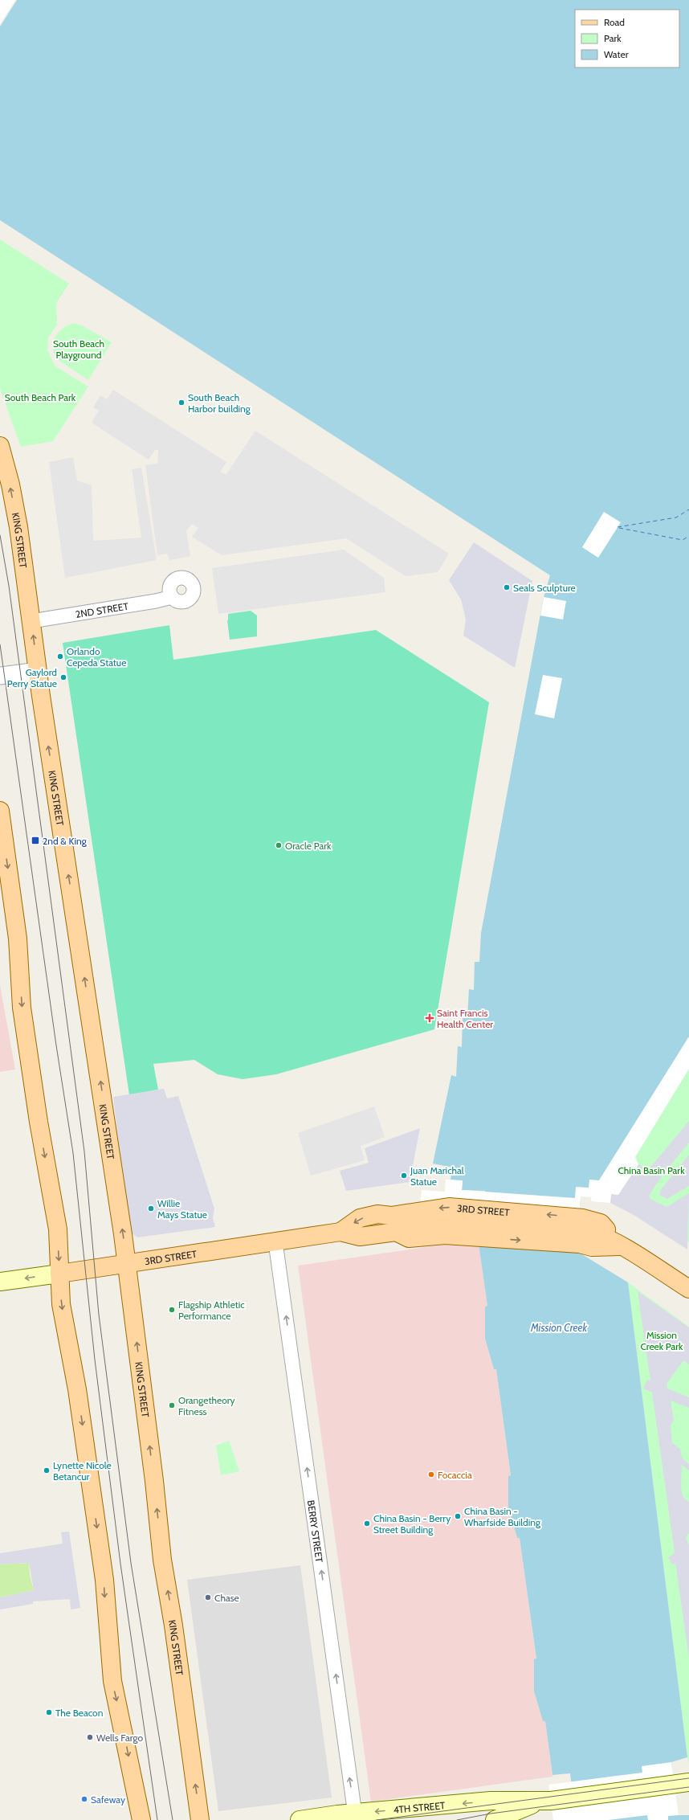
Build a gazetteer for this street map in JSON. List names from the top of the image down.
{
  "streets": {
    "main road": ["KING STREET", "3RD STREET", "4TH STREET"],
    "street": ["2ND STREET", "BERRY STREET"]
  },
  "crossings": [
    ["KING STREET", "2ND STREET"],
    ["KING STREET", "3RD STREET"],
    ["3RD STREET", "BERRY STREET"],
    ["BERRY STREET", "4TH STREET"]
  ],
  "one_way": ["BERRY STREET", "4TH STREET"],
  "water": ["Mission Creek"],
  "parks": [
    "South Beach Playground",
    "South Beach Park",
    "China Basin Park",
    "Mission Creek Park"
  ],
  "places": {
    "other": [
      "South Beach Harbor building",
      "Seals Sculpture",
      "Orlando Cepeda Statue",
      "Gaylord Perry Statue",
      "Oracle Park",
      "Juan Marichal Statue",
      "Willie Mays Statue",
      "Flagship Athletic Performance",
      "Orangetheory Fitness",
      "Lynette Nicole Betancur",
      "Focaccia",
      "China Basin - Wharfside Building",
      "China Basin - Berry Street Building",
      "Chase",
      "The Beacon",
      "Wells Fargo",
      "Safeway"
    ],
    "transit": ["2nd & King"],
    "health": ["Saint Francis Health Center"]
  },
  "legend": ["Road", "Park", "Water"]
}
